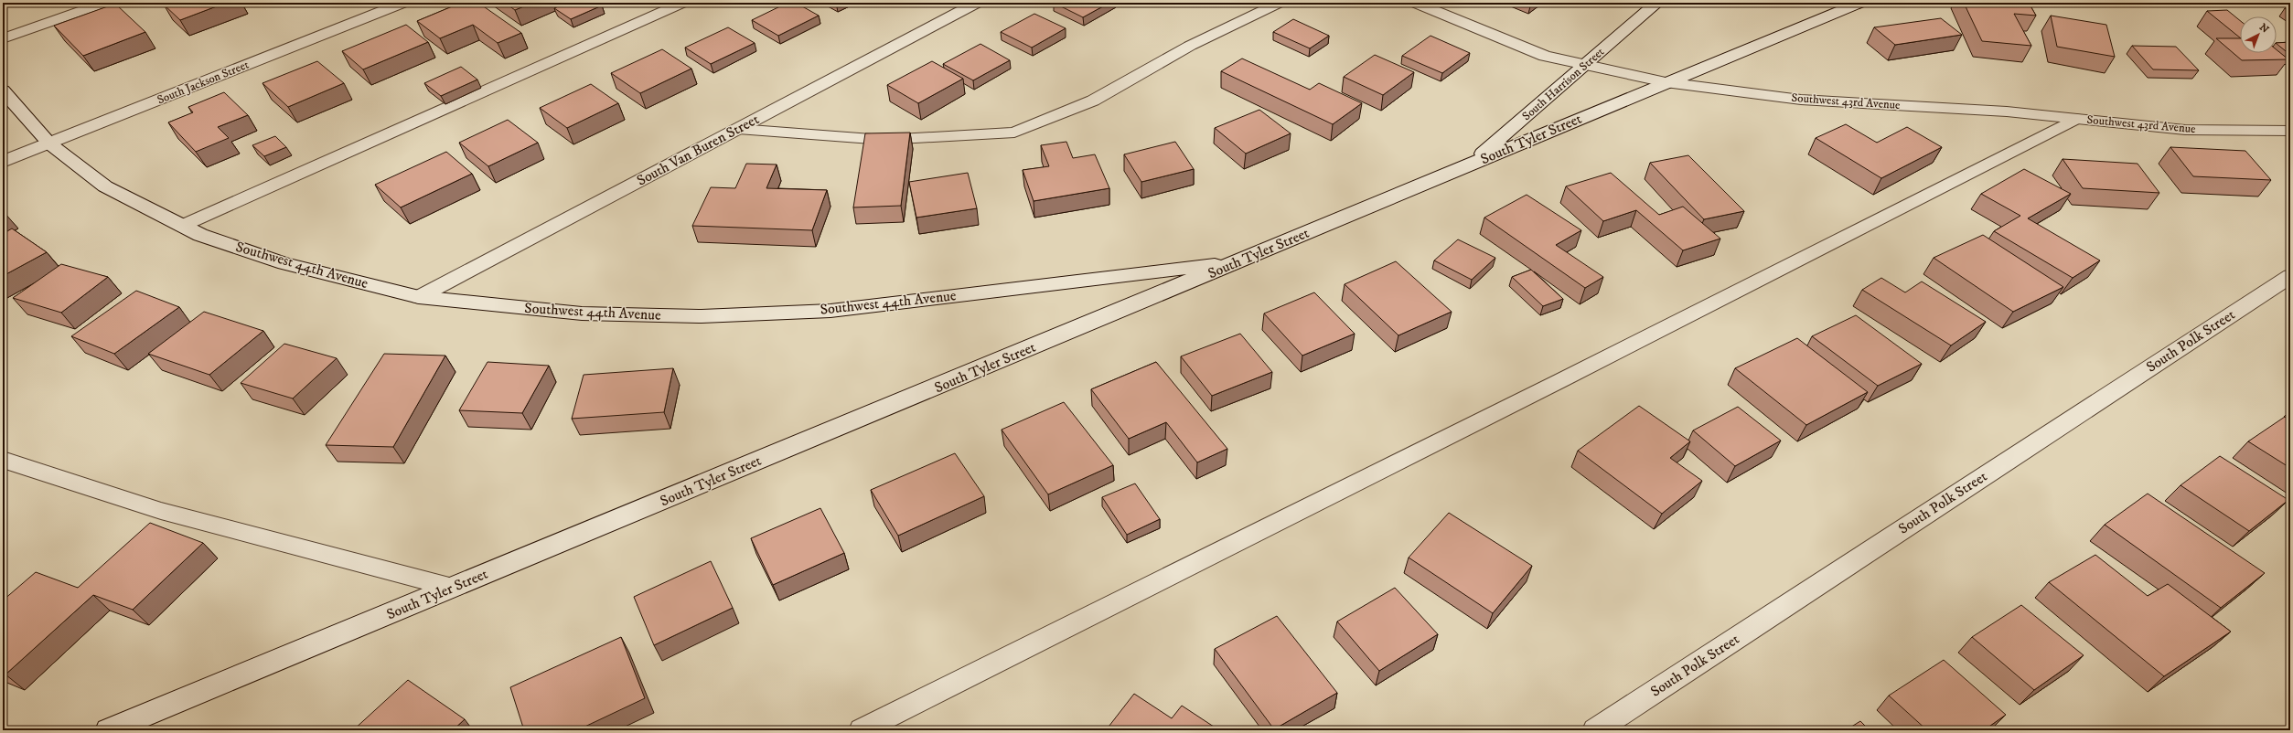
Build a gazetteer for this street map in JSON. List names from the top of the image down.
{
  "streets": {
    "street": [
      "South Jackson Street",
      "South Harrison Street",
      "Southwest 43rd Avenue",
      "South Tyler Street",
      "South Van Buren Street",
      "Southwest 44th Avenue",
      "South Polk Street"
    ]
  },
  "crossings": [
    ["South Jackson Street", "Southwest 44th Avenue"],
    ["South Harrison Street", "Southwest 43rd Avenue"],
    ["South Harrison Street", "South Tyler Street"],
    ["Southwest 43rd Avenue", "South Tyler Street"],
    ["South Tyler Street", "Southwest 44th Avenue"],
    ["South Van Buren Street", "Southwest 44th Avenue"]
  ],
  "north": "top right"
}
